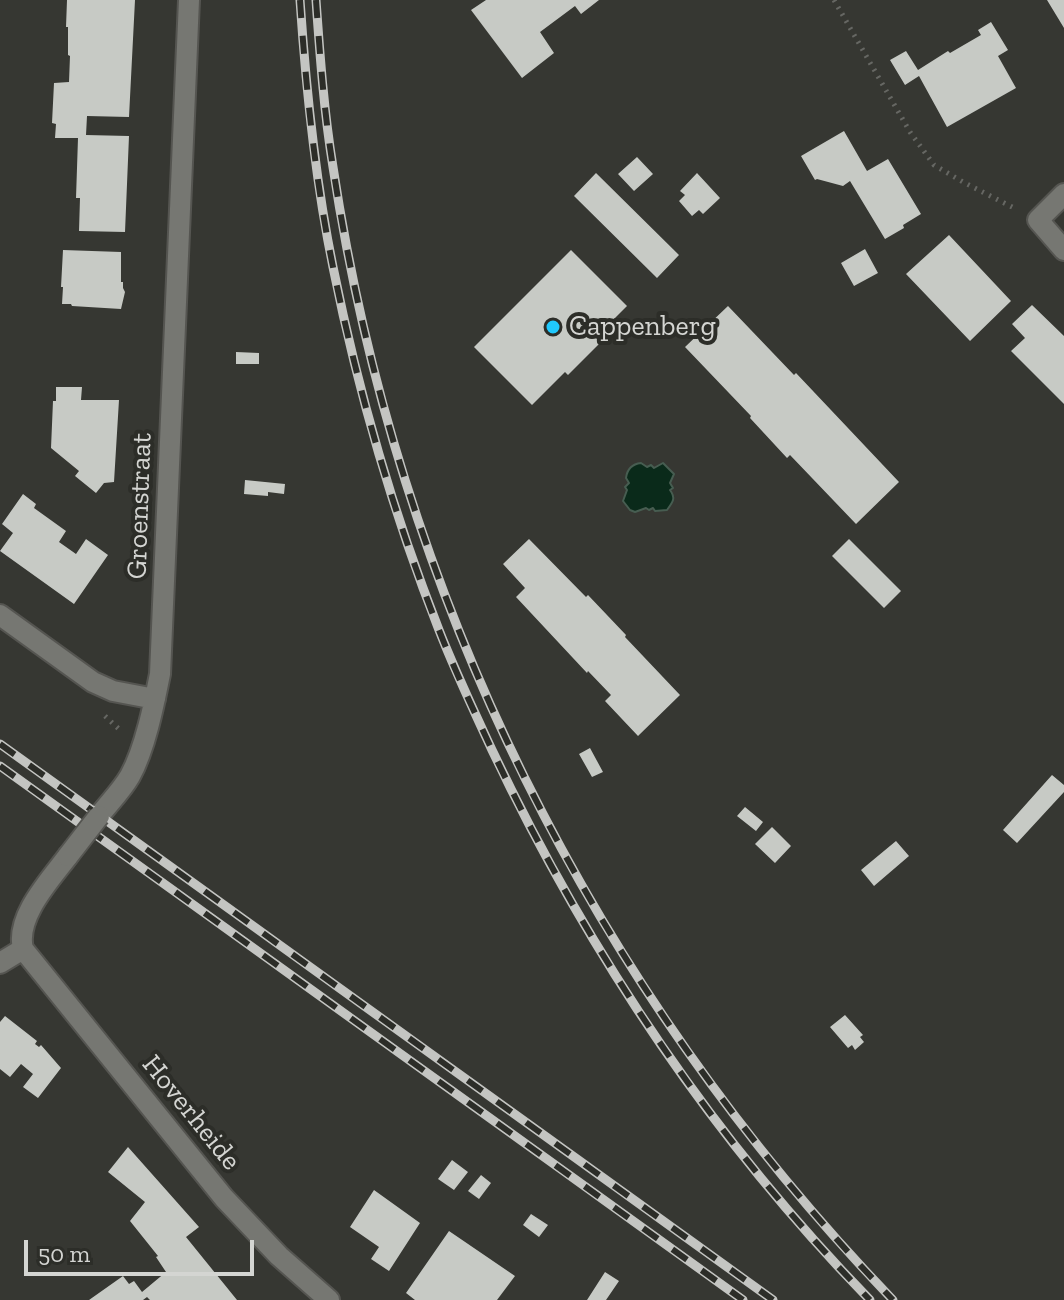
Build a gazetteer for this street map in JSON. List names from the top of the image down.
{
  "streets": {
    "street": ["Groenstraat", "Hoverheide"]
  },
  "crossings": [
    ["Groenstraat", "Hoverheide"]
  ],
  "places": ["Cappenberg"],
  "scale_bar": "50 m"
}
